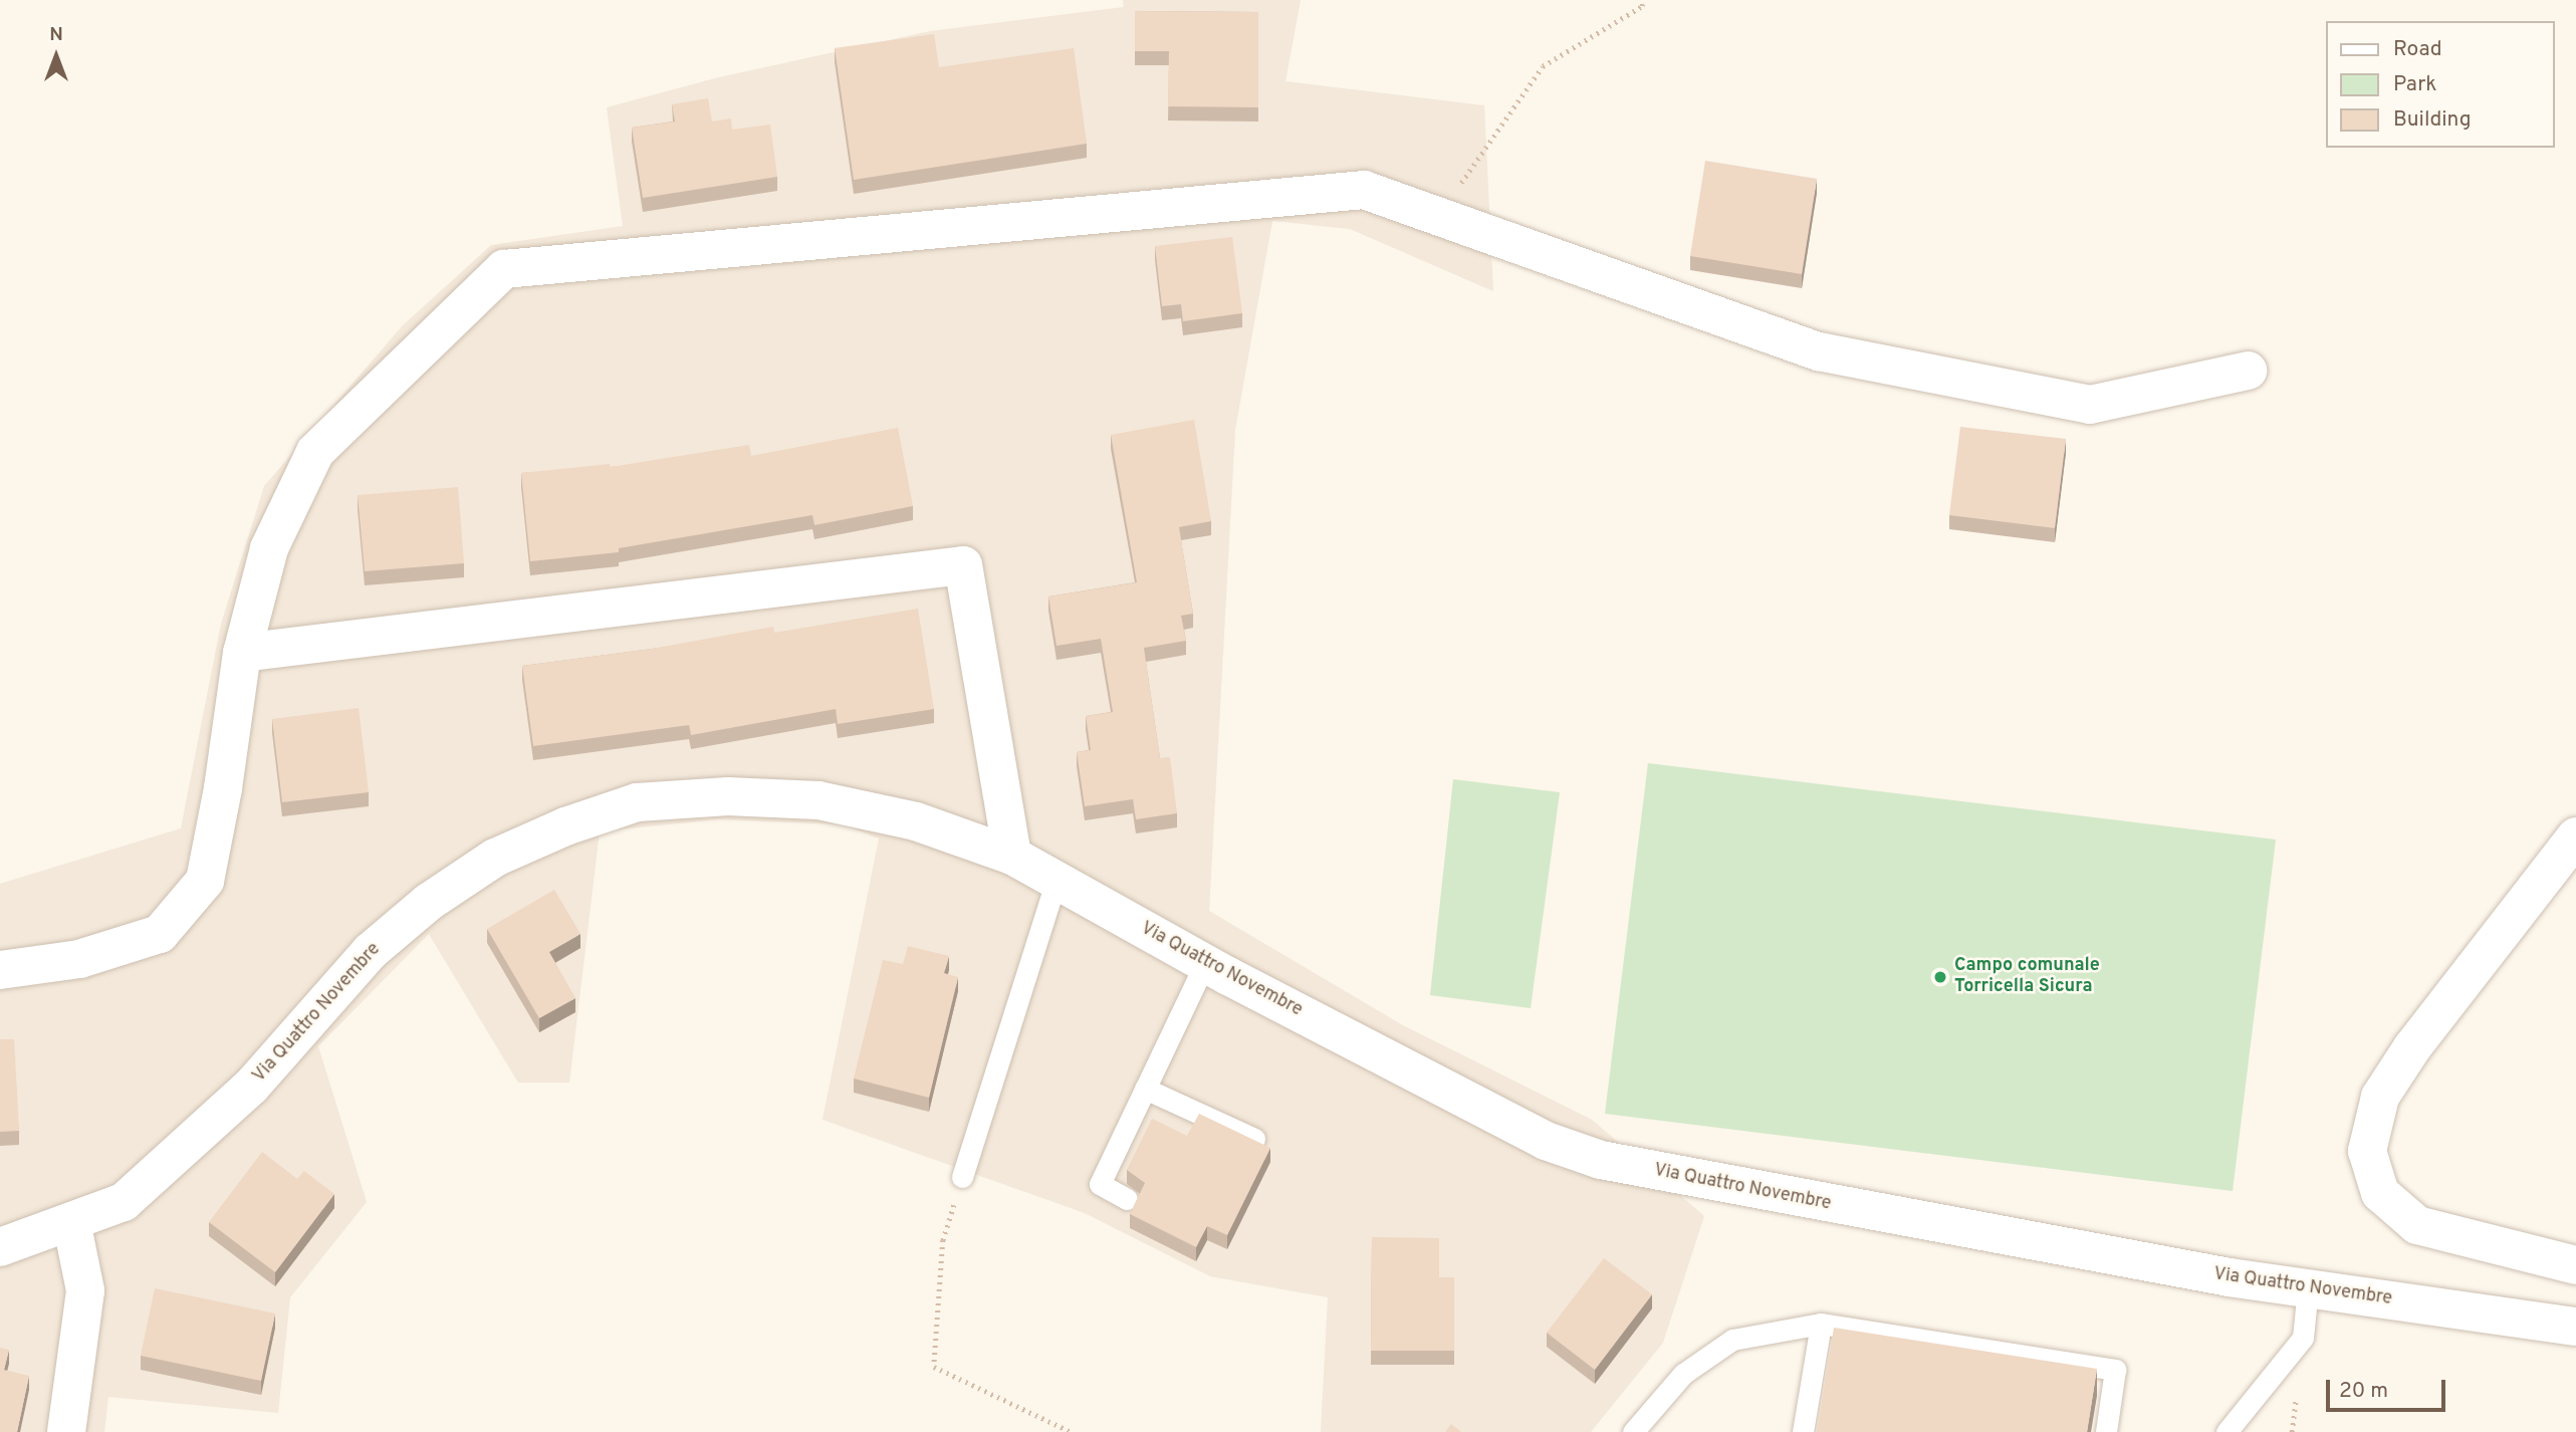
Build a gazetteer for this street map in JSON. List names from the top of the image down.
{
  "streets": {
    "street": ["Via Quattro Novembre"]
  },
  "places": ["Campo comunale Torricella Sicura"],
  "legend": ["Road", "Park", "Building"],
  "scale_bar": "20 m",
  "north": "top"
}
